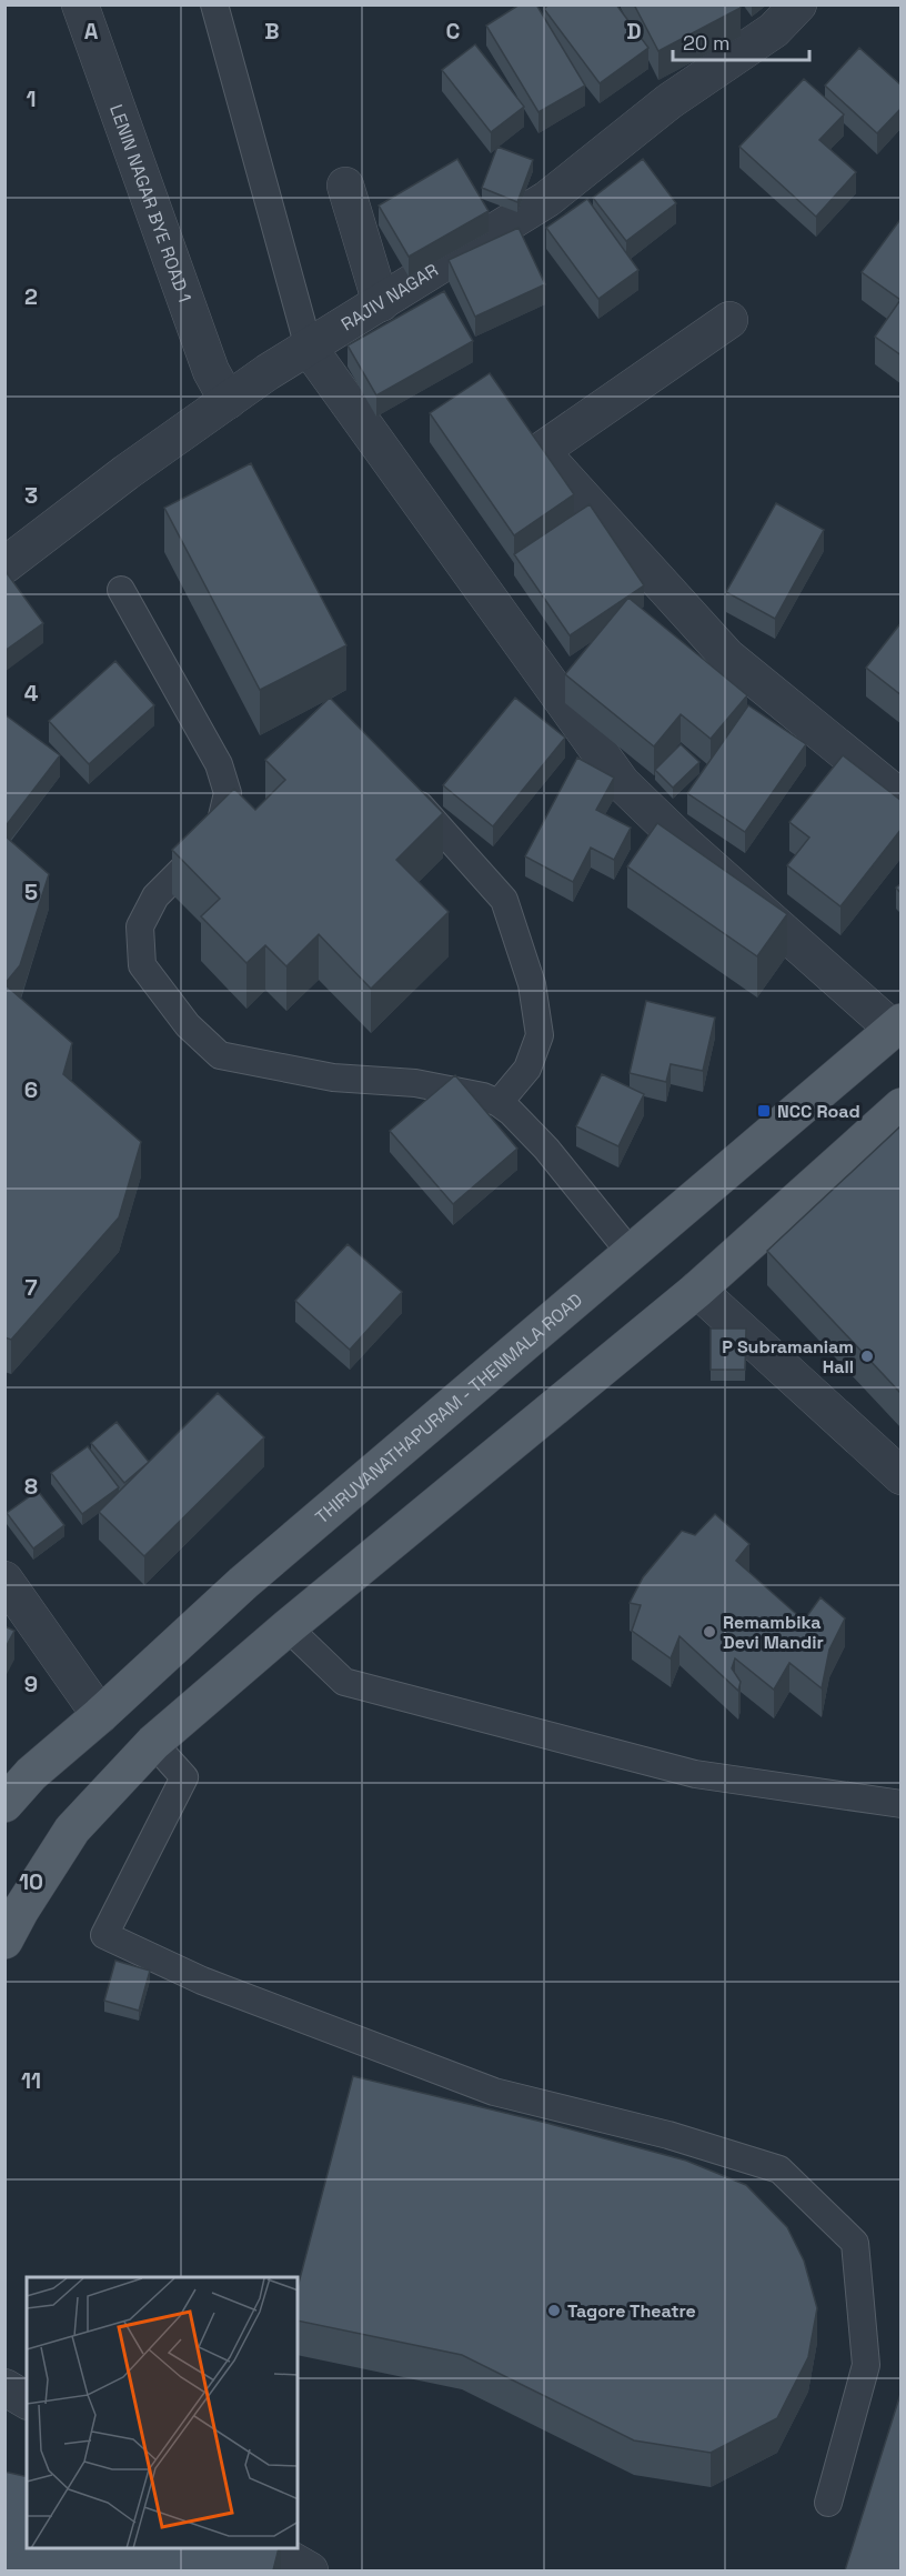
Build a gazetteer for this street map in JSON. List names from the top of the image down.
{
  "streets": {
    "main road": ["THIRUVANATHAPURAM - THENMALA ROAD"],
    "street": ["LENIN NAGAR BYE ROAD 1", "RAJIV NAGAR"]
  },
  "crossings": [
    ["LENIN NAGAR BYE ROAD 1", "RAJIV NAGAR"]
  ],
  "places": {
    "transit": ["NCC Road"],
    "other": ["P Subramaniam Hall", "Remambika Devi Mandir", "Tagore Theatre"]
  },
  "scale_bar": "20 m",
  "grid": {
    "columns": [
      "A",
      "B",
      "C",
      "D"
    ],
    "rows": [
      "1",
      "2",
      "3",
      "4",
      "5",
      "6",
      "7",
      "8",
      "9",
      "10",
      "11"
    ]
  }
}
